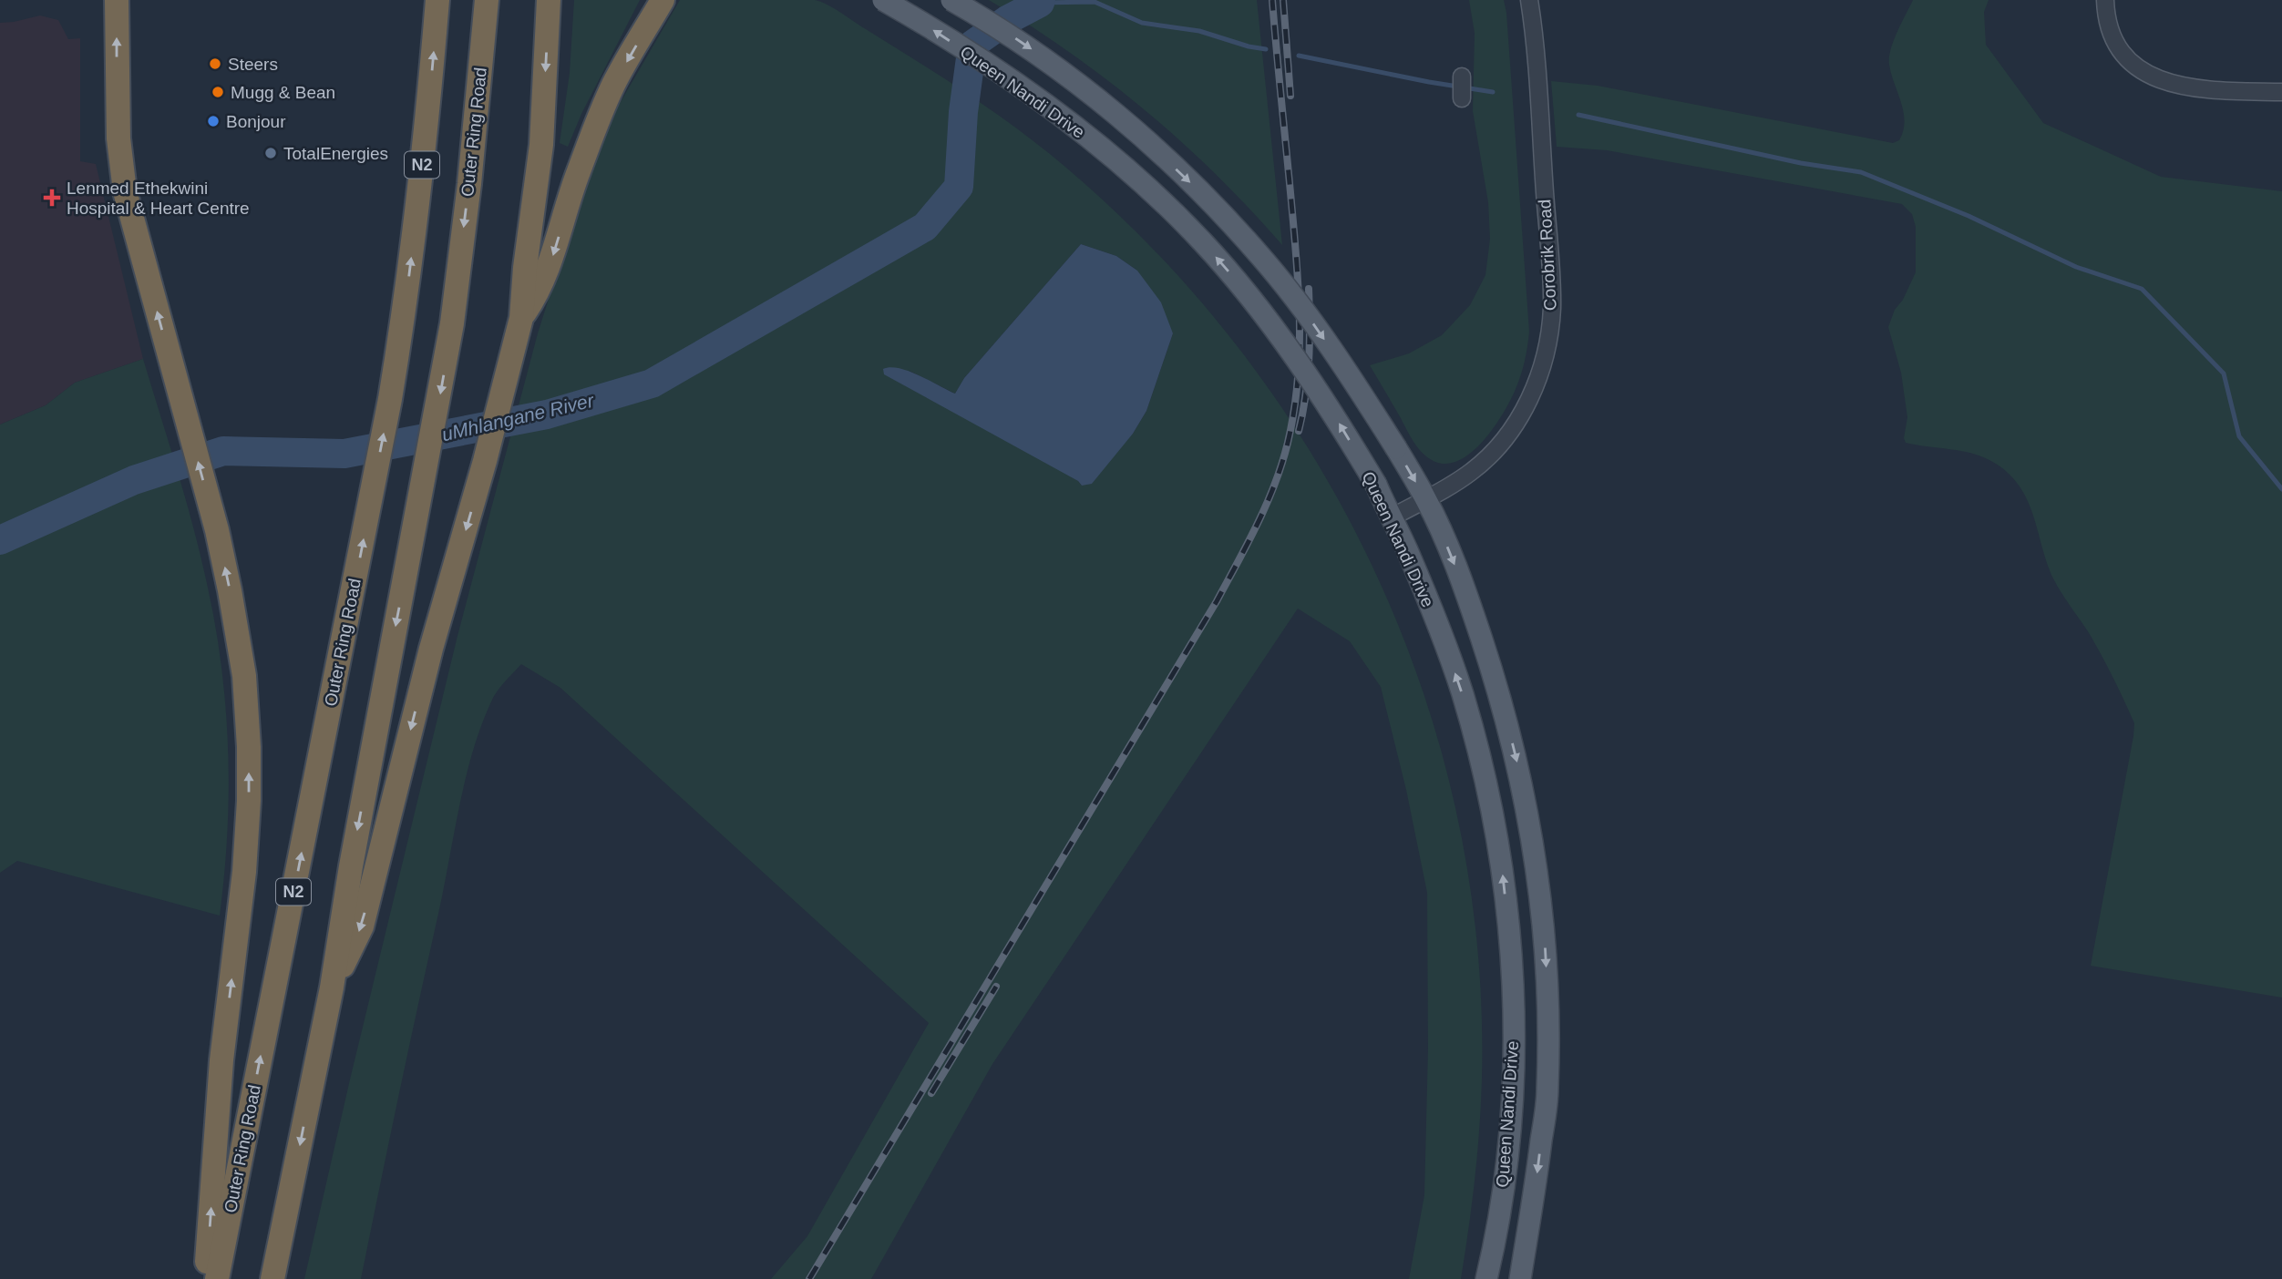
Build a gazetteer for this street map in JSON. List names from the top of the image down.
{
  "streets": {
    "highway": ["Outer Ring Road", "N2"],
    "main road": ["Queen Nandi Drive"],
    "street": ["Corobrik Road"]
  },
  "crossings": [
    ["Queen Nandi Drive", "Corobrik Road"]
  ],
  "water": ["uMhlangane River"],
  "places": {
    "other": [
      "Steers",
      "Mugg & Bean",
      "Bonjour",
      "TotalEnergies"
    ],
    "health": ["Lenmed Ethekwini Hospital & Heart Centre"]
  }
}
